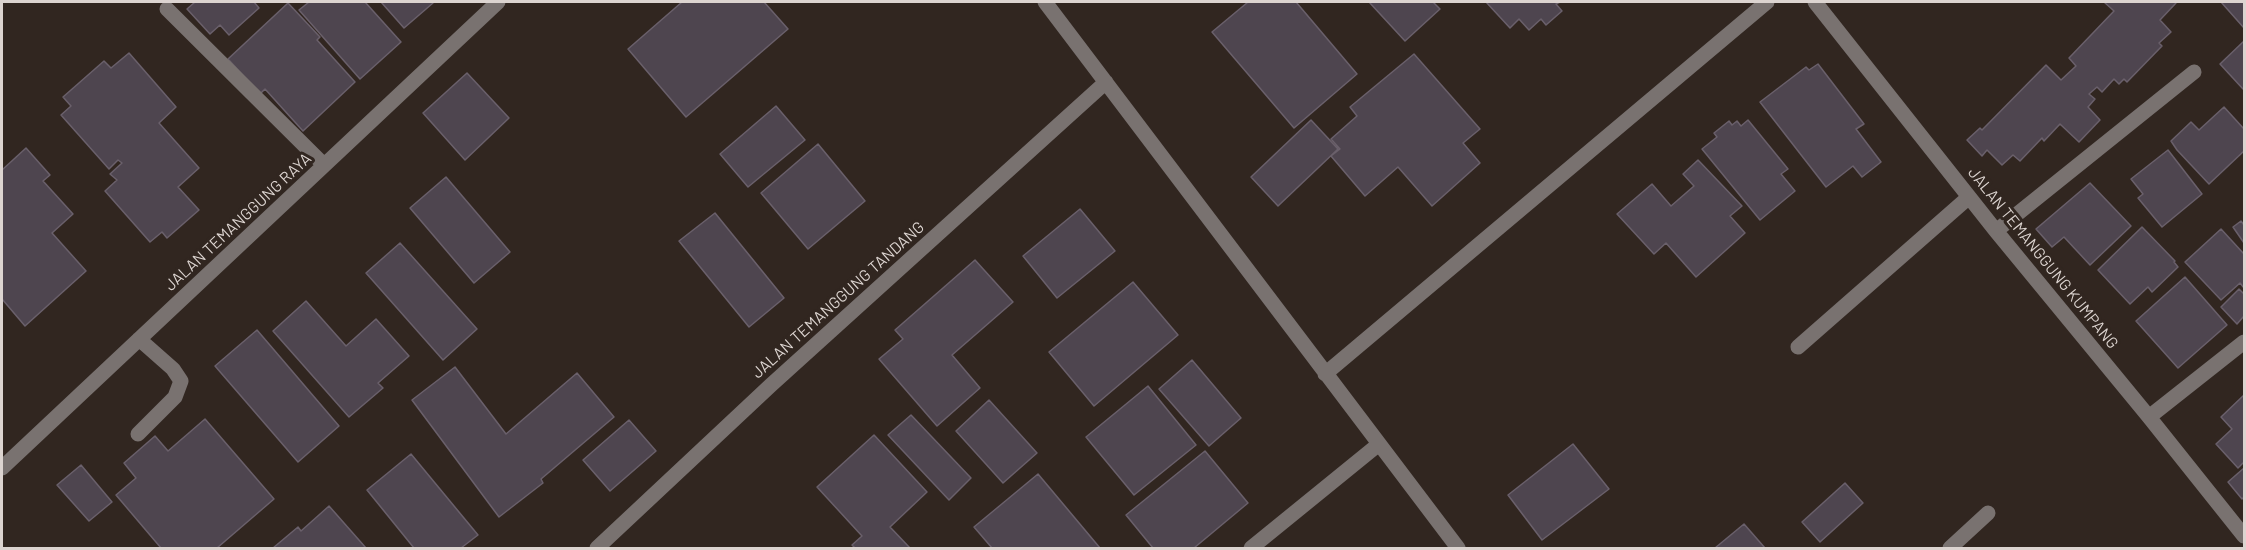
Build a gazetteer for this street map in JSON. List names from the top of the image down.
{
  "streets": {
    "street": ["JALAN TEMANGGUNG RAYA", "JALAN TEMANGGUNG KUMPANG", "JALAN TEMANGGUNG TANDANG"]
  }
}
